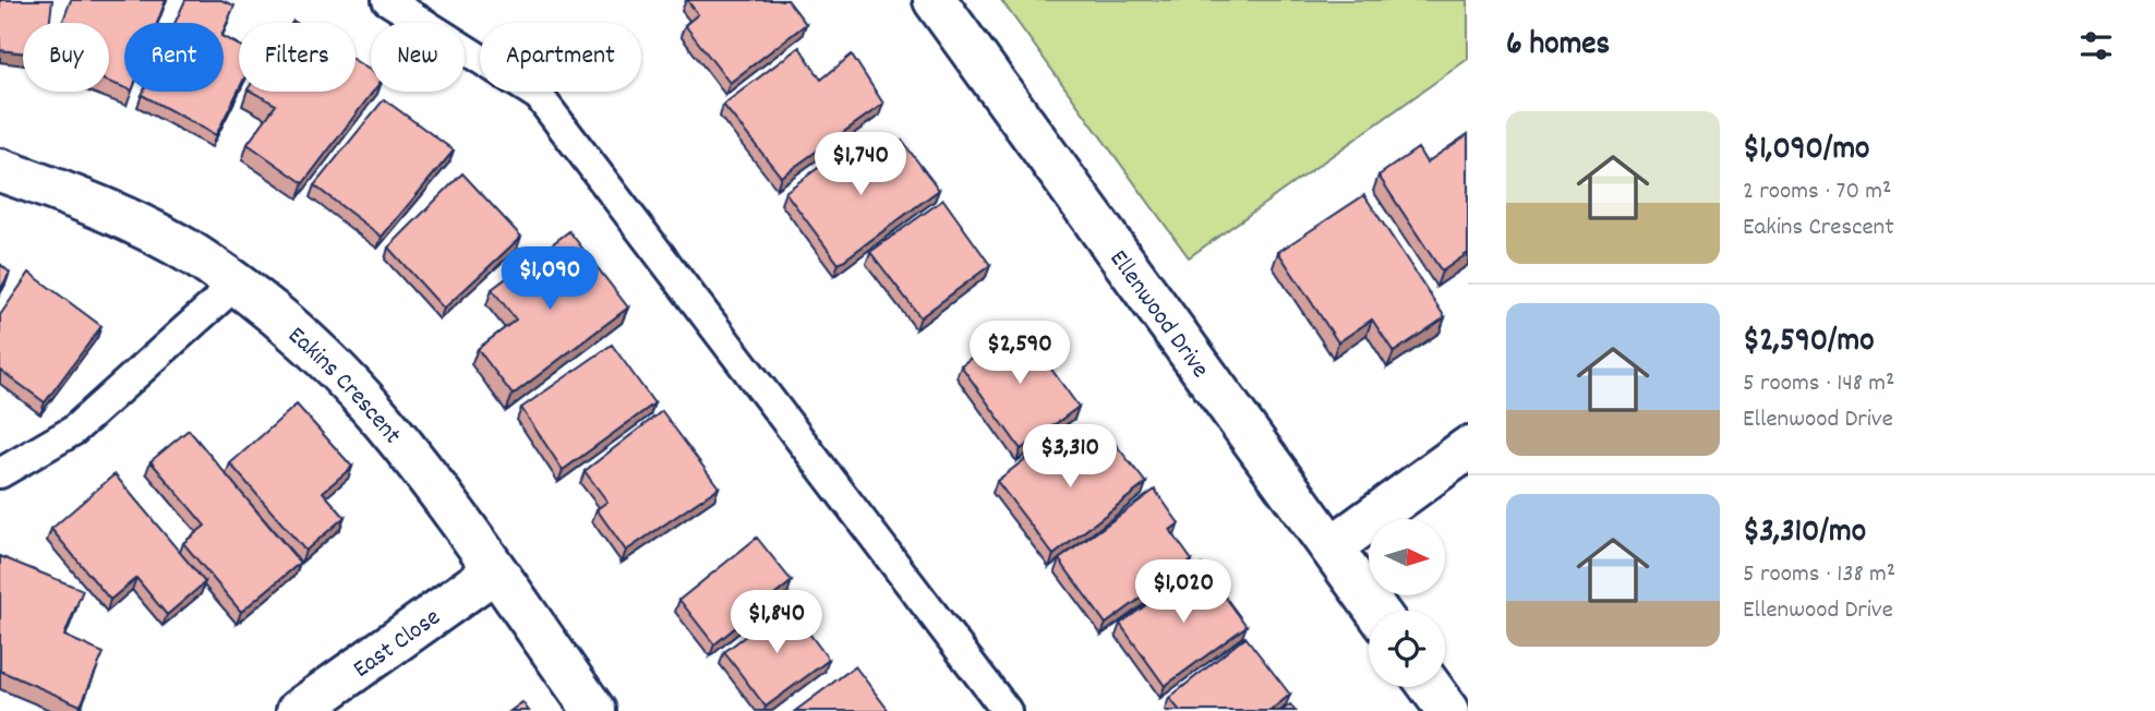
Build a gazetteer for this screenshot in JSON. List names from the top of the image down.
{
  "streets": {
    "street": ["Ellenwood Drive", "Eakins Crescent", "East Close"]
  },
  "crossings": [
    ["Eakins Crescent", "East Close"]
  ],
  "north": "right",
  "page": {
    "heading": "6 homes",
    "chip": [
      "Buy",
      "Rent",
      "Filters",
      "New",
      "Apartment"
    ],
    "list": [
      {
        "name": "$1,090/mo",
        "note": "2 rooms · 70 m² · Eakins Crescent"
      },
      {
        "name": "$2,590/mo",
        "note": "5 rooms · 148 m² · Ellenwood Drive"
      },
      {
        "name": "$3,310/mo",
        "note": "5 rooms · 138 m² · Ellenwood Drive"
      }
    ],
    "price": [
      "$1,740",
      "$1,090",
      "$2,590",
      "$3,310",
      "$1,020",
      "$1,840"
    ]
  }
}
